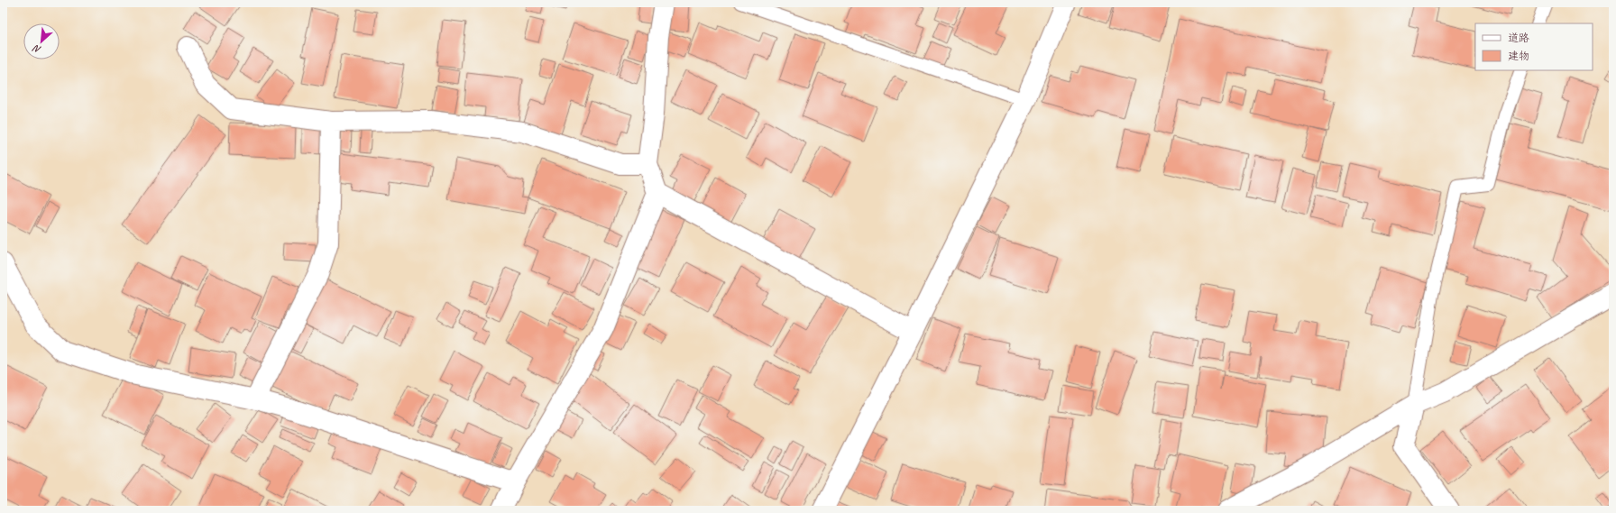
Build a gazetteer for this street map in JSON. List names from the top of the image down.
{
  "legend": ["道路", "建物"],
  "north": "bottom left"
}
